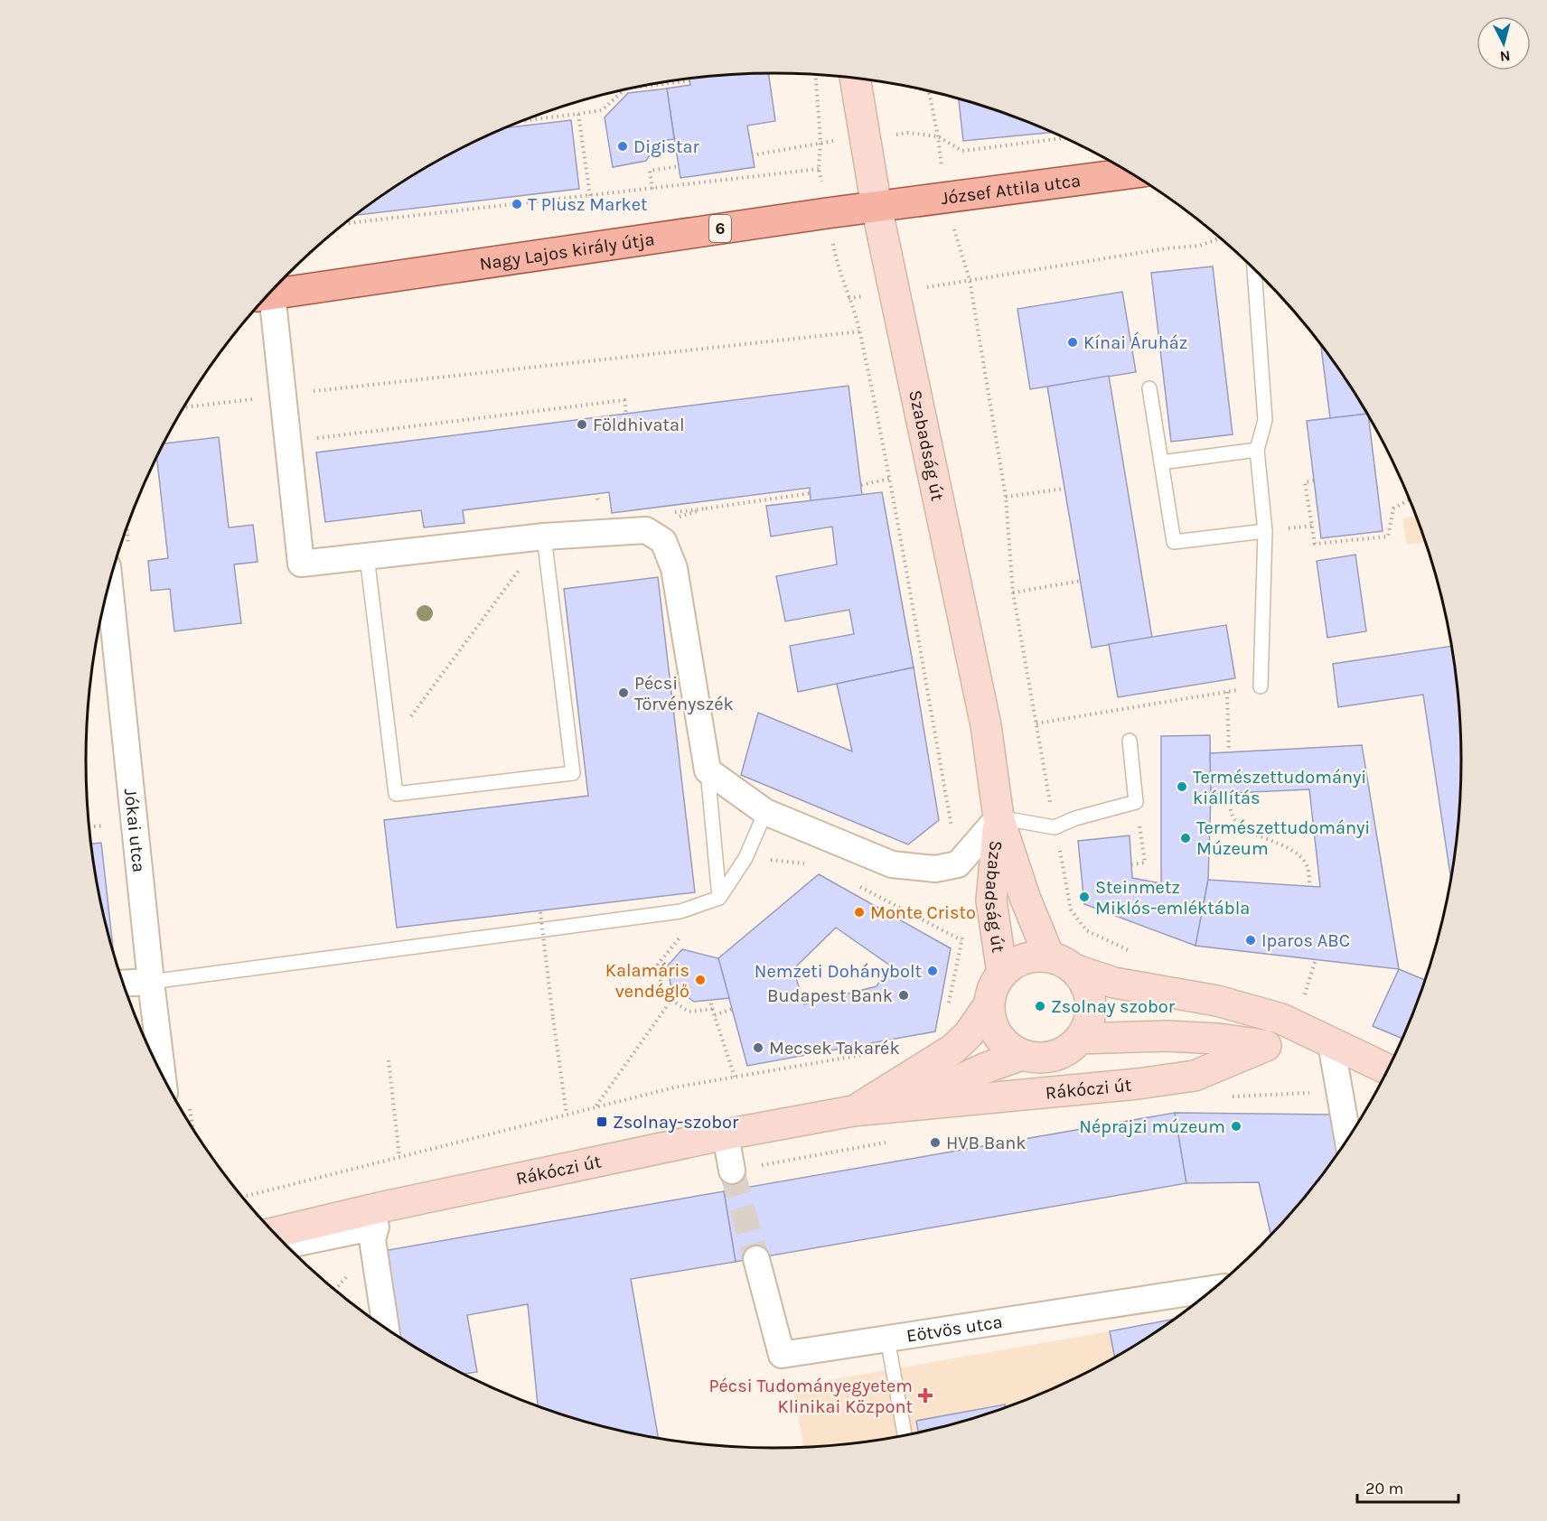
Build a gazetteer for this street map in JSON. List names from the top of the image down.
{
  "streets": {
    "main road": ["József Attila utca", "6", "Nagy Lajos király útja"],
    "street": [
      "Szabadság út",
      "Jókai utca",
      "Rákóczi út",
      "Eötvös utca"
    ]
  },
  "crossings": [
    ["József Attila utca", "Nagy Lajos király útja"],
    ["József Attila utca", "Szabadság út"],
    ["Nagy Lajos király útja", "Szabadság út"],
    ["Szabadság út", "Rákóczi út"]
  ],
  "places": {
    "other": [
      "Digistar",
      "T Plusz Market",
      "Kínai Áruház",
      "Földhivatal",
      "Pécsi Törvényszék",
      "Természettudományi kiállítás",
      "Természettudományi Múzeum",
      "Steinmetz Miklós-emléktábla",
      "Monte Cristo",
      "Iparos ABC",
      "Nemzeti Dohánybolt",
      "Kalamáris vendéglő",
      "Budapest Bank",
      "Zsolnay szobor",
      "Mecsek Takarék",
      "Néprajzi múzeum",
      "HVB Bank"
    ],
    "transit": ["Zsolnay-szobor"],
    "health": ["Pécsi Tudományegyetem Klinikai Központ"]
  },
  "scale_bar": "20 m",
  "north": "bottom"
}
